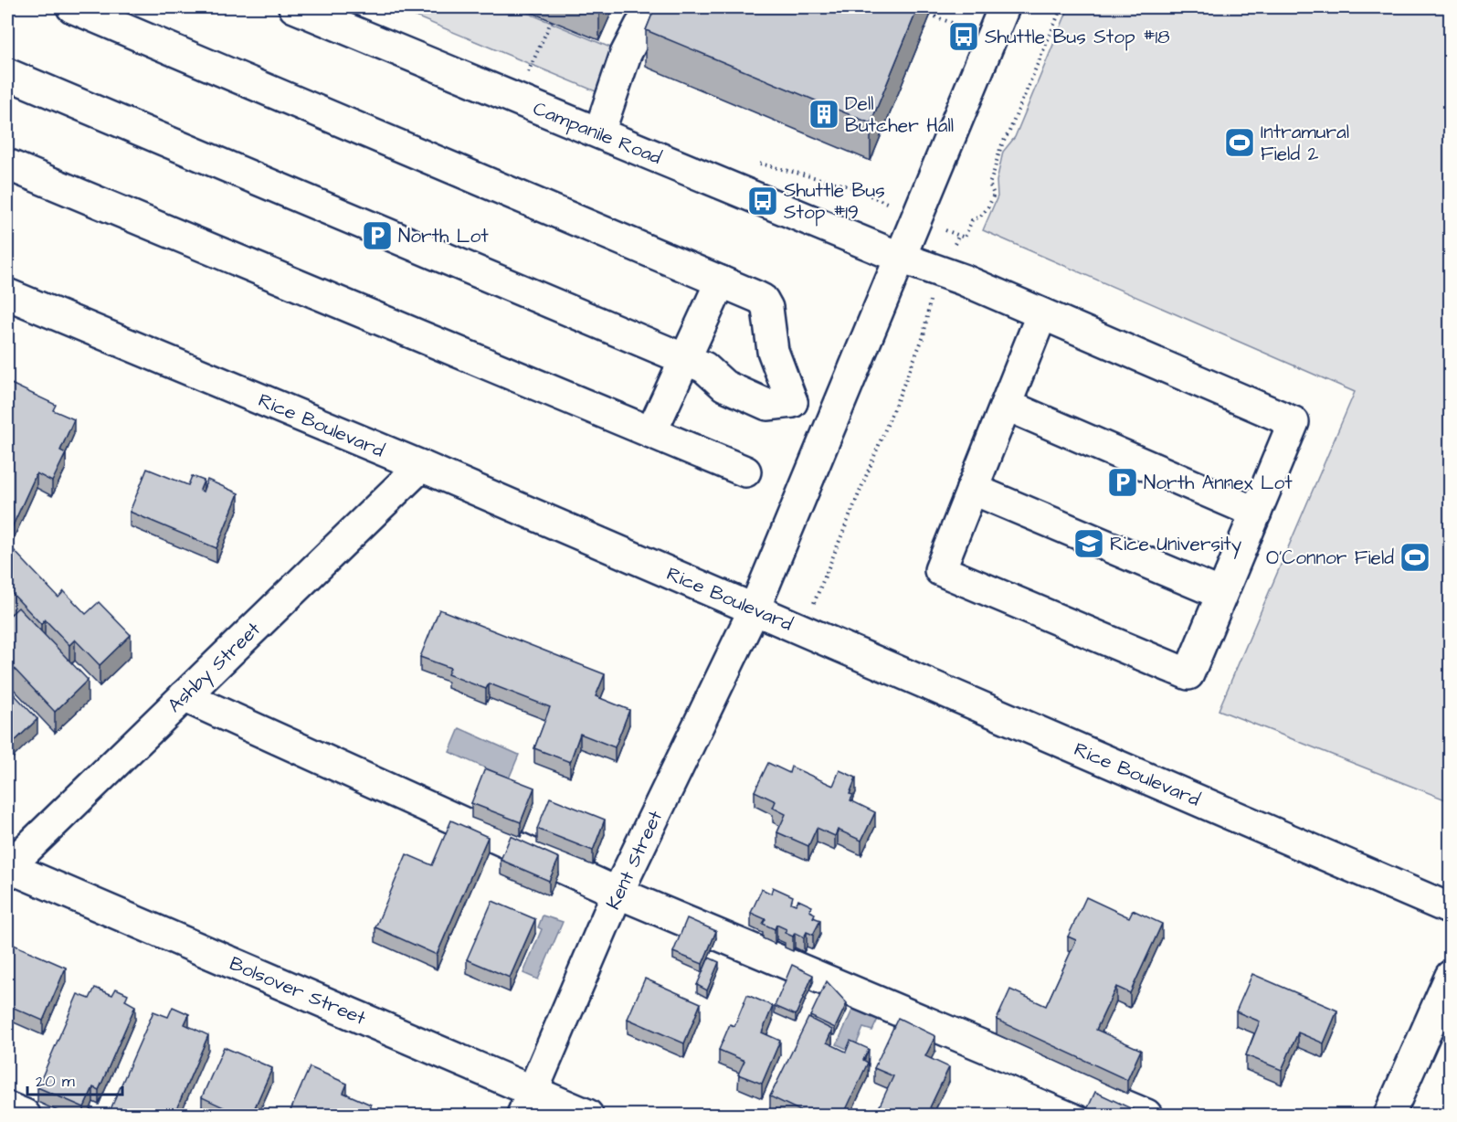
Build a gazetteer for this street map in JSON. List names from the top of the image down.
{
  "streets": {
    "street": [
      "Campanile Road",
      "Rice Boulevard",
      "Ashby Street",
      "Kent Street",
      "Bolsover Street"
    ]
  },
  "crossings": [
    ["Campanile Road", "Kent Street"],
    ["Rice Boulevard", "Ashby Street"],
    ["Rice Boulevard", "Kent Street"],
    ["Ashby Street", "Bolsover Street"],
    ["Kent Street", "Bolsover Street"]
  ],
  "places": {
    "bus stop": ["Shuttle Bus Stop #18", "Shuttle Bus Stop #19"],
    "building": ["Dell Butcher Hall"],
    "sports": ["Intramural Field 2", "O'Connor Field"],
    "parking": ["North Lot", "North Annex Lot"],
    "school or university": ["Rice University"]
  },
  "scale_bar": "20 m"
}
